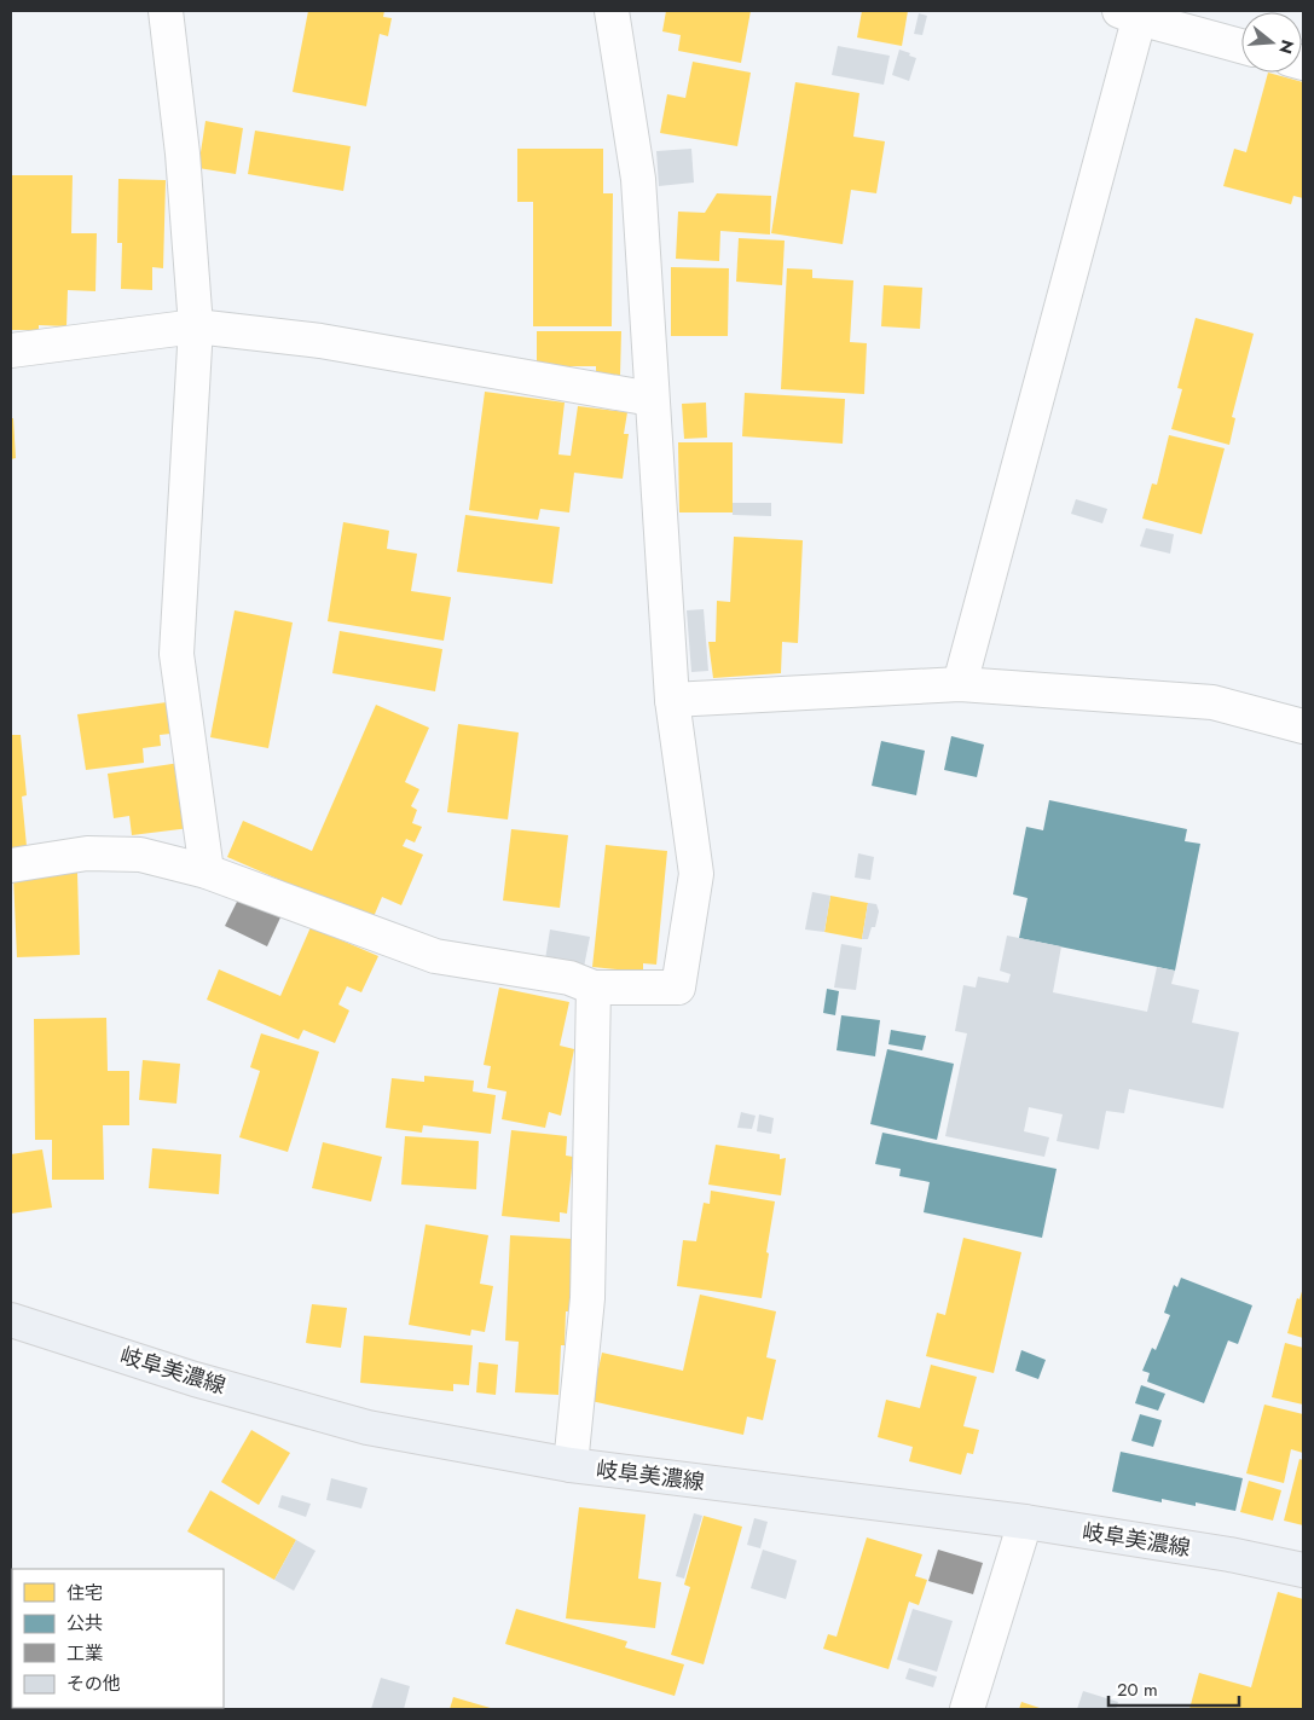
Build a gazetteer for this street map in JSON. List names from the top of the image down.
{
  "streets": {
    "main road": ["岐阜美濃線"]
  },
  "legend": [
    "住宅",
    "公共",
    "工業",
    "その他"
  ],
  "scale_bar": "20 m",
  "north": "right"
}
